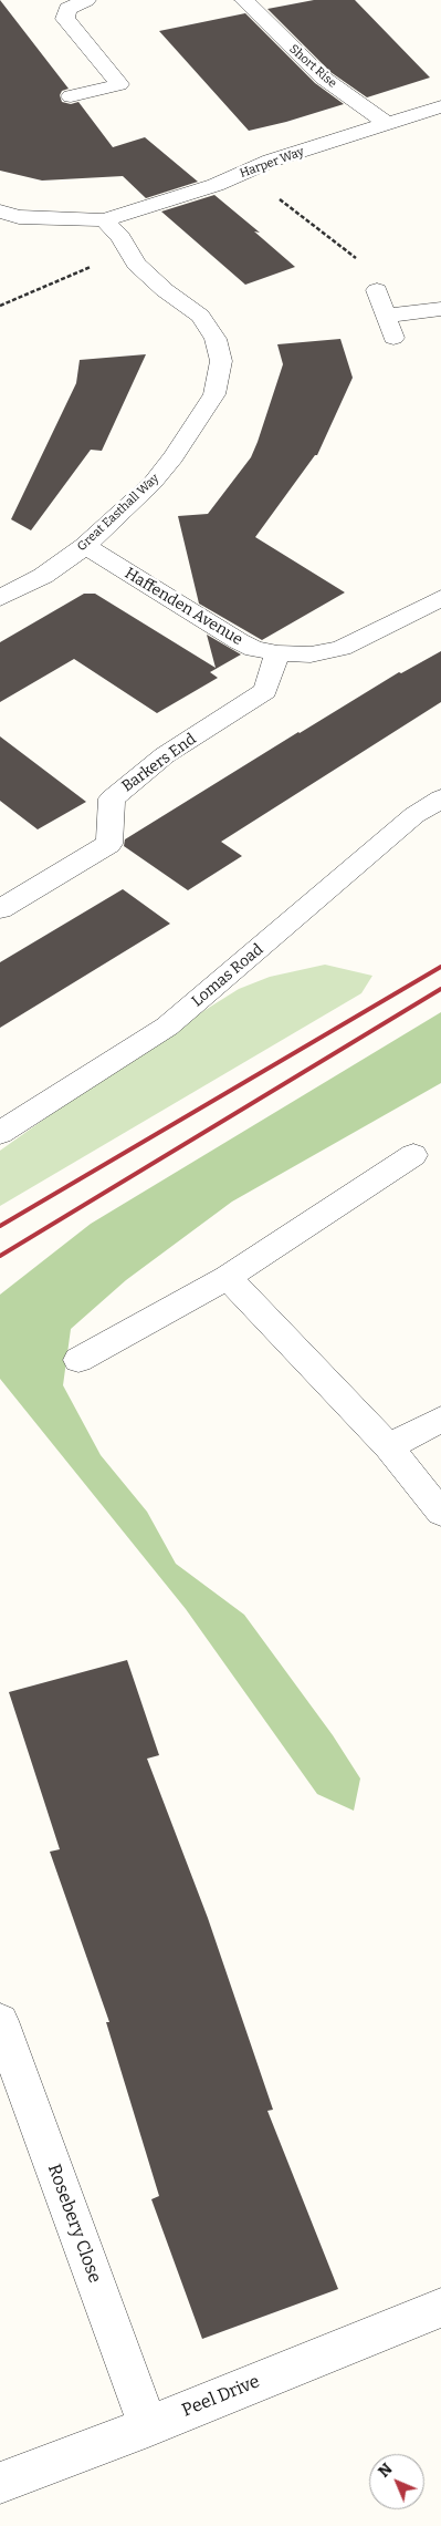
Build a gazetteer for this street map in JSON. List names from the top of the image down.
{
  "streets": {
    "street": [
      "Short Rise",
      "Harper Way",
      "Great Easthall Way",
      "Haffenden Avenue",
      "Barkers End",
      "Lomas Road",
      "Rosebery Close",
      "Peel Drive"
    ]
  },
  "crossings": [
    ["Short Rise", "Harper Way"],
    ["Harper Way", "Great Easthall Way"],
    ["Great Easthall Way", "Haffenden Avenue"],
    ["Haffenden Avenue", "Barkers End"],
    ["Rosebery Close", "Peel Drive"]
  ],
  "north": "top left"
}
